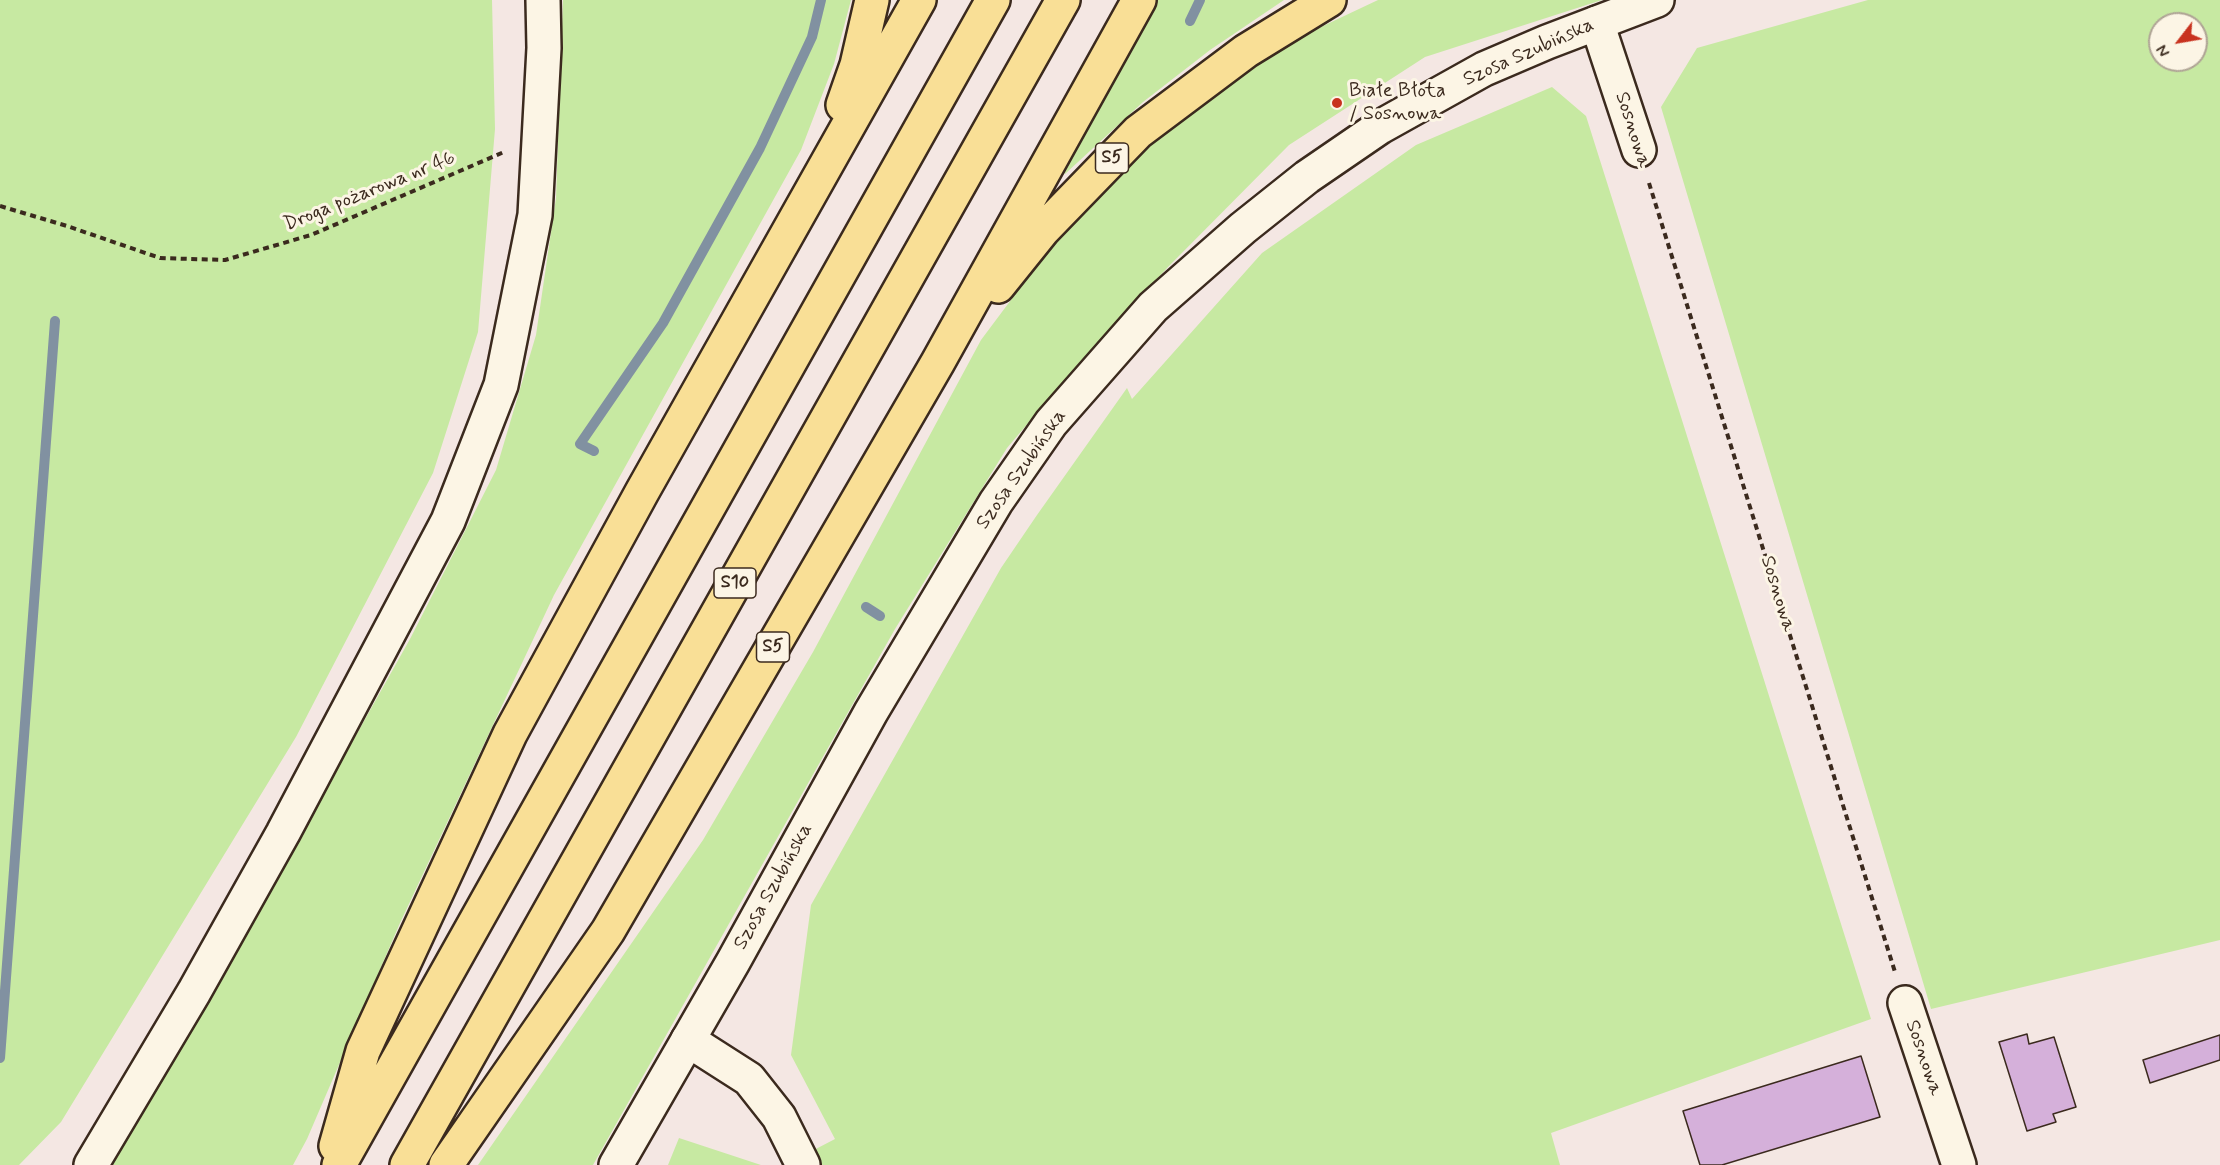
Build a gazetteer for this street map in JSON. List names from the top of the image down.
{
  "streets": {
    "highway": ["S5", "S10"],
    "street": ["Szosa Szubińska", "Sosnowa"],
    "path": ["Droga pożarowa nr 46"]
  },
  "crossings": [
    ["Szosa Szubińska", "Sosnowa"]
  ],
  "places": ["Białe Błota / Sosnowa"],
  "north": "bottom left"
}
